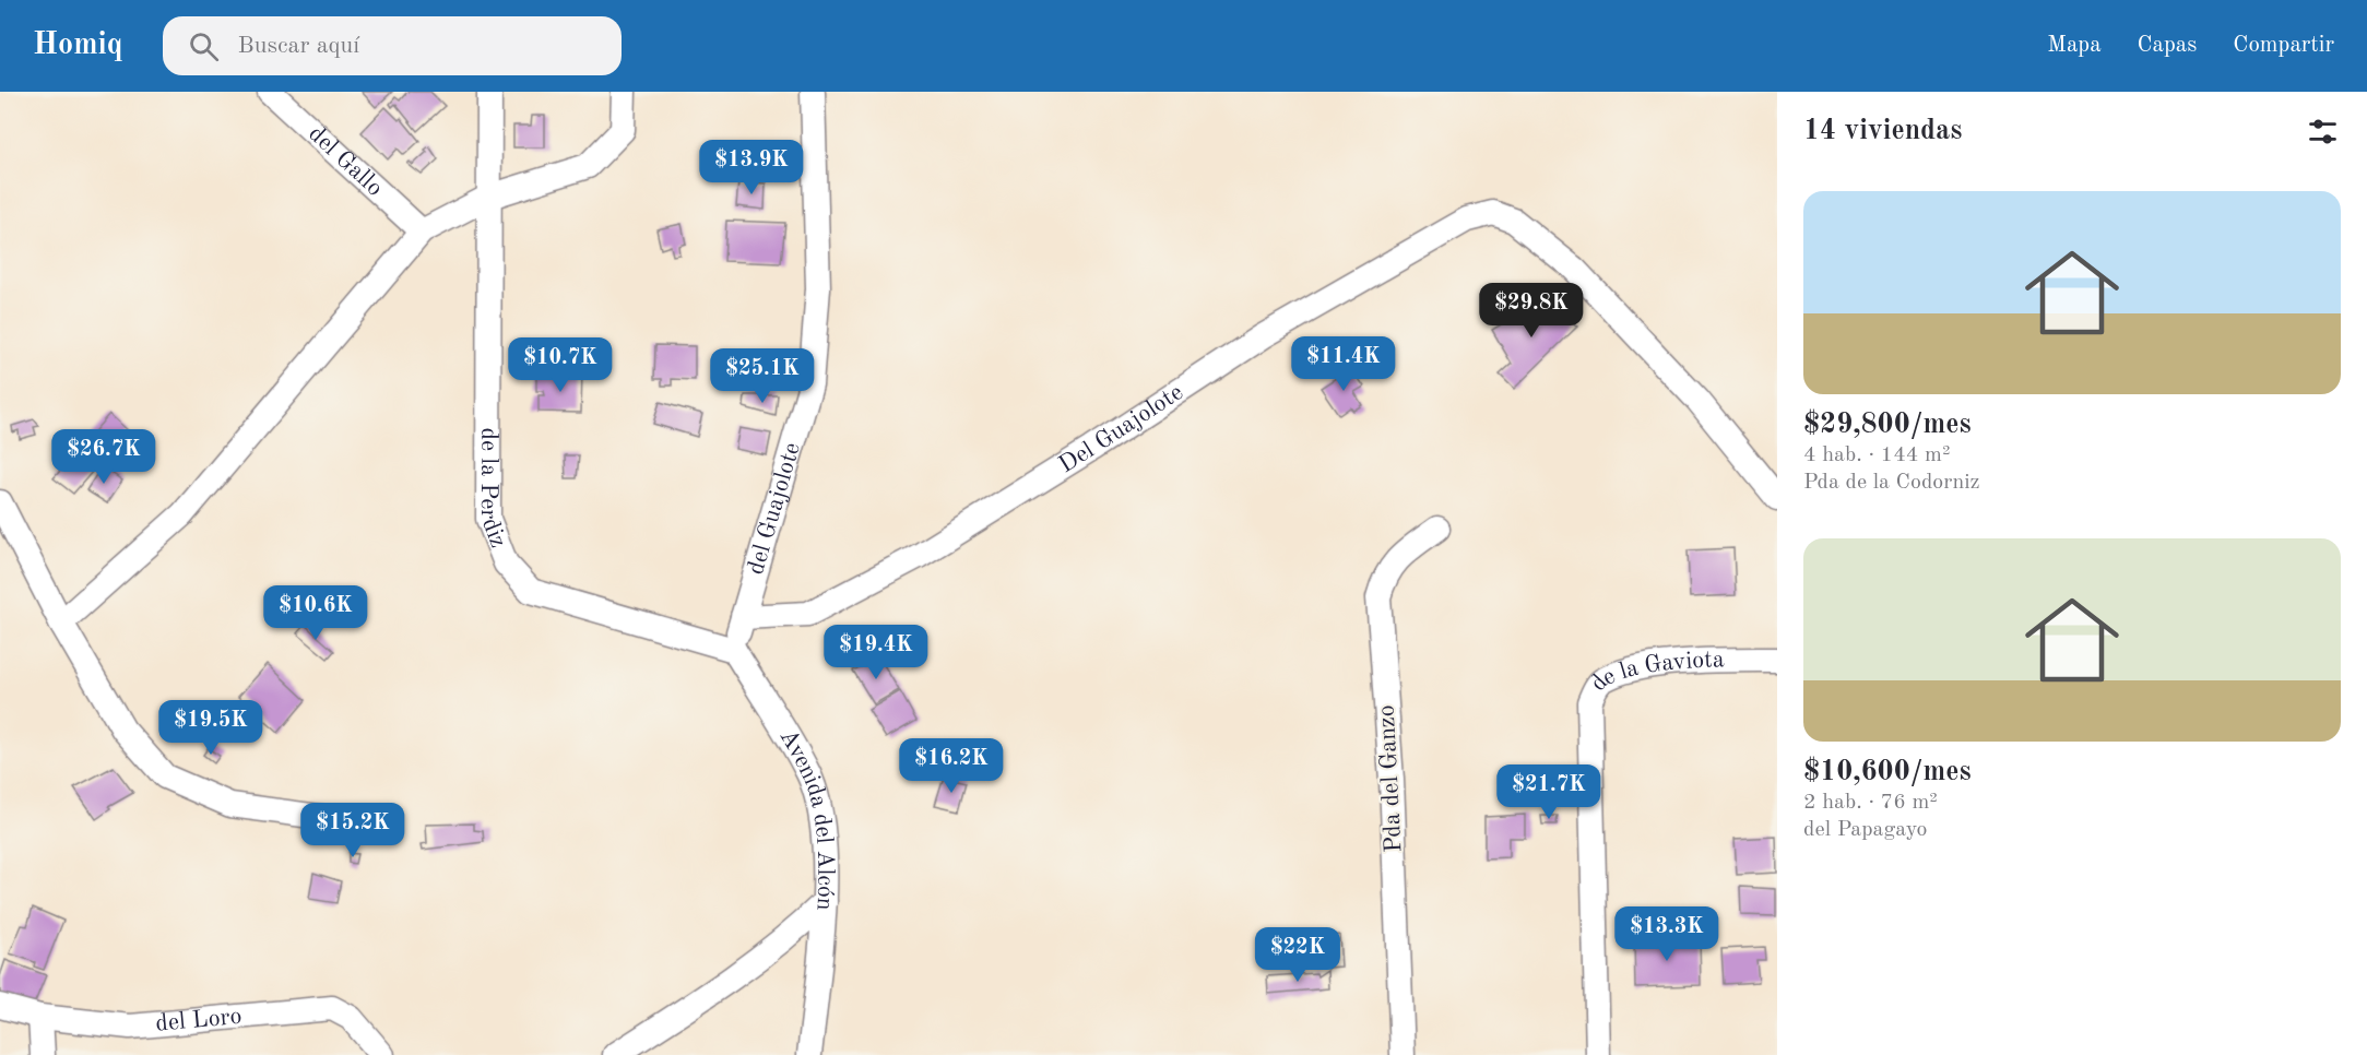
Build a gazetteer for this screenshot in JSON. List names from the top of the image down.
{
  "streets": {
    "street": [
      "del Gallo",
      "Del Guajolote",
      "de la Perdiz",
      "del Guajolote",
      "de la Gaviota",
      "Pda del Ganzo",
      "Avenida del Alcón",
      "del Loro"
    ]
  },
  "crossings": [
    ["Del Guajolote", "del Guajolote"],
    ["de la Perdiz", "del Guajolote"],
    ["de la Perdiz", "Avenida del Alcón"],
    ["del Guajolote", "Avenida del Alcón"]
  ],
  "page": {
    "header": "Homiq",
    "search": "Buscar aquí",
    "nav": ["Mapa", "Capas", "Compartir"],
    "heading": "14 viviendas",
    "price": [
      "$13.9K",
      "$29.8K",
      "$11.4K",
      "$10.7K",
      "$25.1K",
      "$26.7K",
      "$10.6K",
      "$19.4K",
      "$19.5K",
      "$16.2K",
      "$21.7K",
      "$15.2K",
      "$13.3K",
      "$22K"
    ],
    "list": [
      {
        "name": "$29,800/mes",
        "note": "4 hab. · 144 m² · Pda de la Codorniz"
      },
      {
        "name": "$10,600/mes",
        "note": "2 hab. · 76 m² · del Papagayo"
      }
    ]
  }
}
